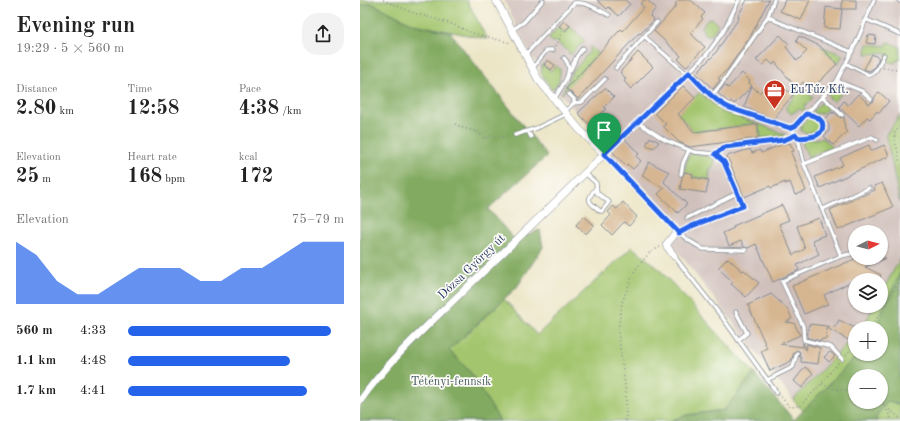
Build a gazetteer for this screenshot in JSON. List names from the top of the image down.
{
  "streets": {
    "street": ["Dózsa György út"]
  },
  "parks": ["Tétényi-fennsík"],
  "places": {
    "office": ["EuTűz Kft."]
  },
  "north": "right",
  "page": {
    "heading": ["Evening run", "19:29 · 5 × 560 m"],
    "stats": [
      ["Distance", "2.80 km"],
      ["Time", "12:58"],
      ["Pace", "4:38 /km"],
      ["Elevation", "25 m"],
      ["Heart rate", "168 bpm"],
      ["kcal", "172"]
    ],
    "chart": ["Elevation", "75–79 m"],
    "map_buttons": ["+", "−"],
    "list": [
      {
        "name": "560 m",
        "note": "4:33"
      },
      {
        "name": "1.1 km",
        "note": "4:48"
      },
      {
        "name": "1.7 km",
        "note": "4:41"
      }
    ]
  }
}
